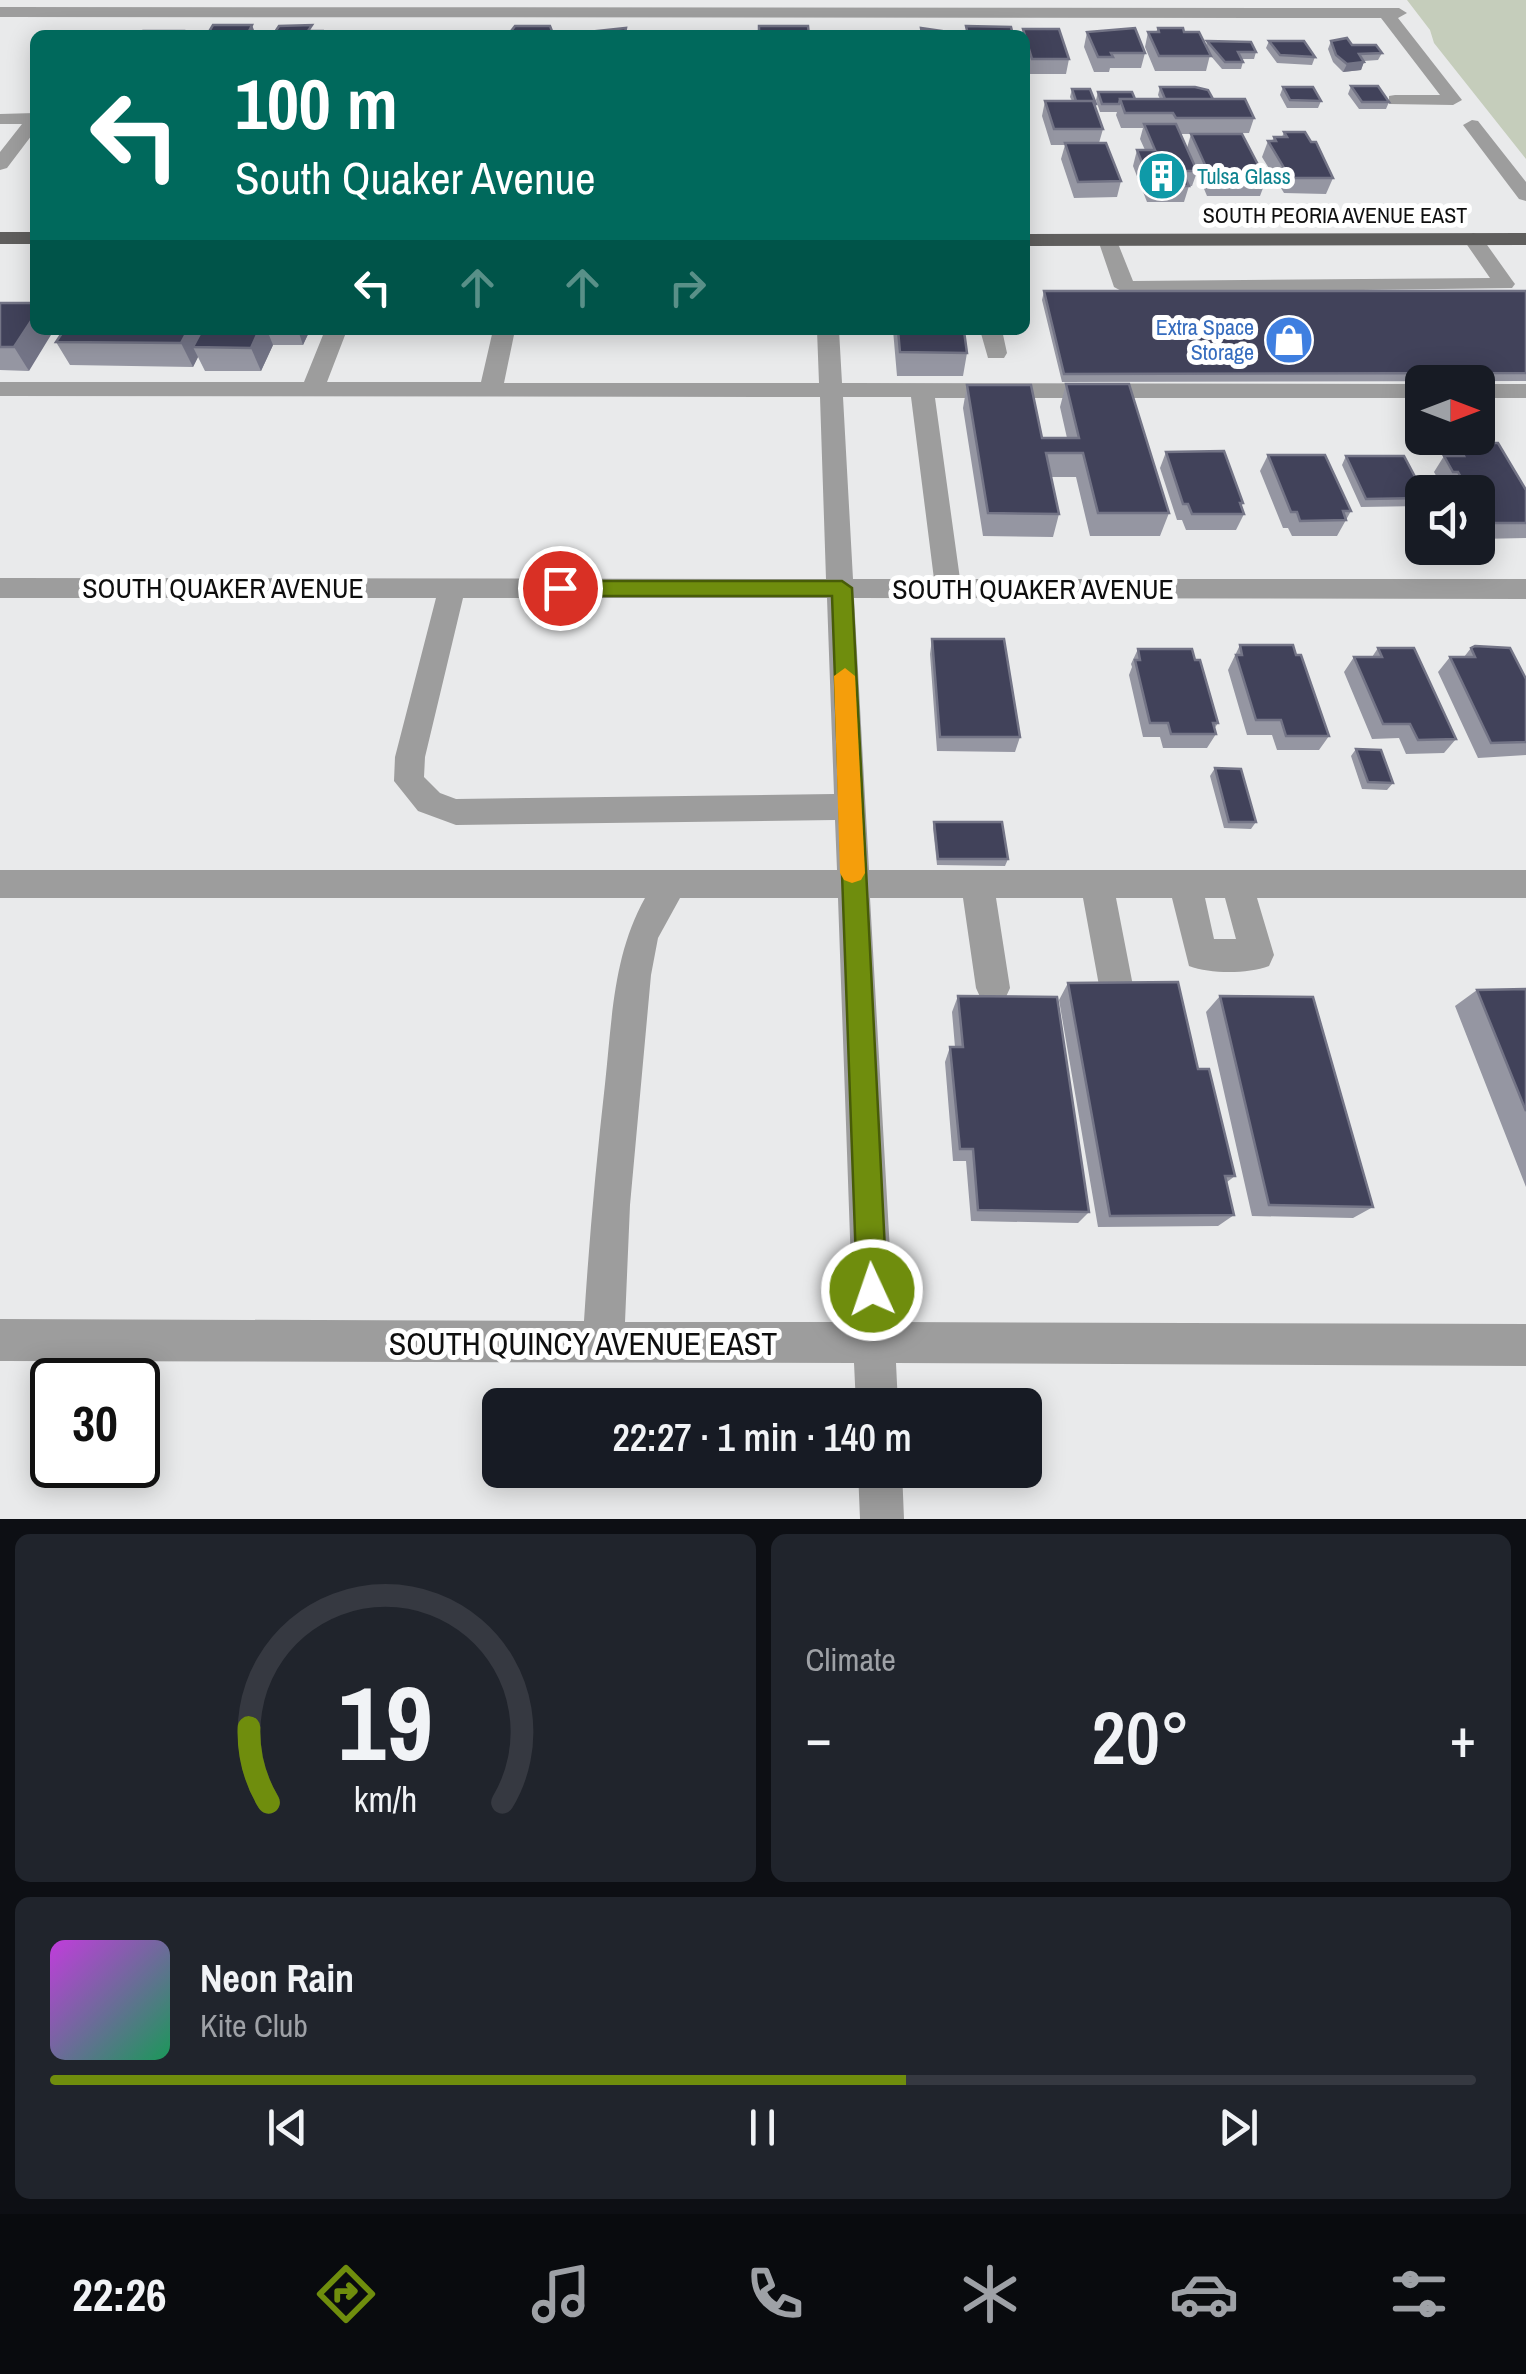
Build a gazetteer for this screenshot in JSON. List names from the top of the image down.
{
  "streets": {
    "main road": ["SOUTH PEORIA AVENUE EAST"],
    "street": ["SOUTH QUAKER AVENUE", "SOUTH QUINCY AVENUE EAST"]
  },
  "places": {
    "building": ["Tulsa Glass"],
    "shop": ["Extra Space Storage"]
  },
  "north": "right",
  "page": {
    "turn": ["100 m", "South Quaker Avenue"],
    "limit": "30",
    "trip": "22:27 · 1 min · 140 m",
    "tile": "Climate",
    "heat": ["−", "20°", "+"],
    "song": ["Neon Rain", "Kite Club"],
    "tabs": "22:26",
    "gauge": ["19", "km/h"]
  }
}
